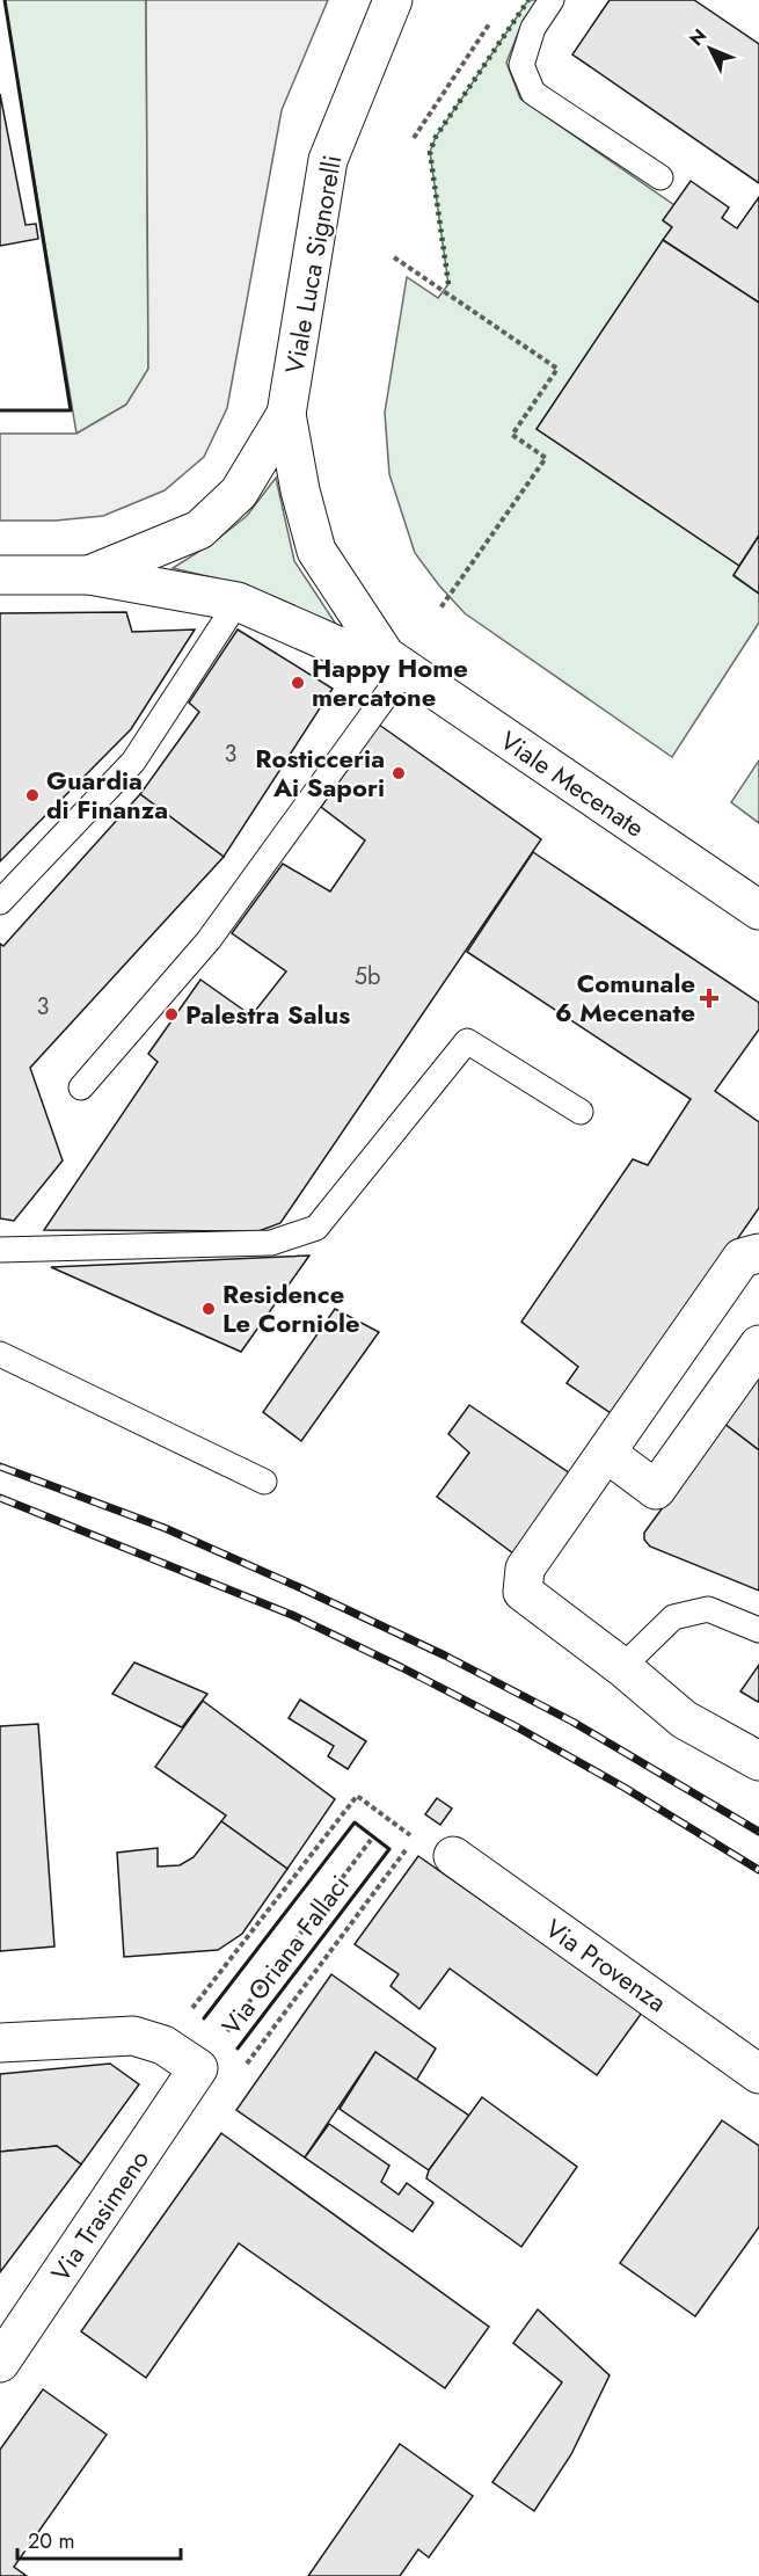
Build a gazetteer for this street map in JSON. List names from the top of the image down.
{
  "streets": {
    "street": [
      "Viale Luca Signorelli",
      "Viale Mecenate",
      "Via Provenza",
      "Via Trasimeno"
    ],
    "path": ["Via Oriana Fallaci"]
  },
  "crossings": [
    ["Viale Luca Signorelli", "Viale Mecenate"],
    ["Via Oriana Fallaci", "Via Trasimeno"]
  ],
  "places": {
    "other": [
      "Happy Home mercatone",
      "Rosticceria Ai Sapori",
      "Guardia di Finanza",
      "Palestra Salus",
      "Residence Le Corniole"
    ],
    "health": ["Comunale 6 Mecenate"]
  },
  "house_numbers": ["3", "5b", "3"],
  "scale_bar": "20 m",
  "north": "top left"
}
